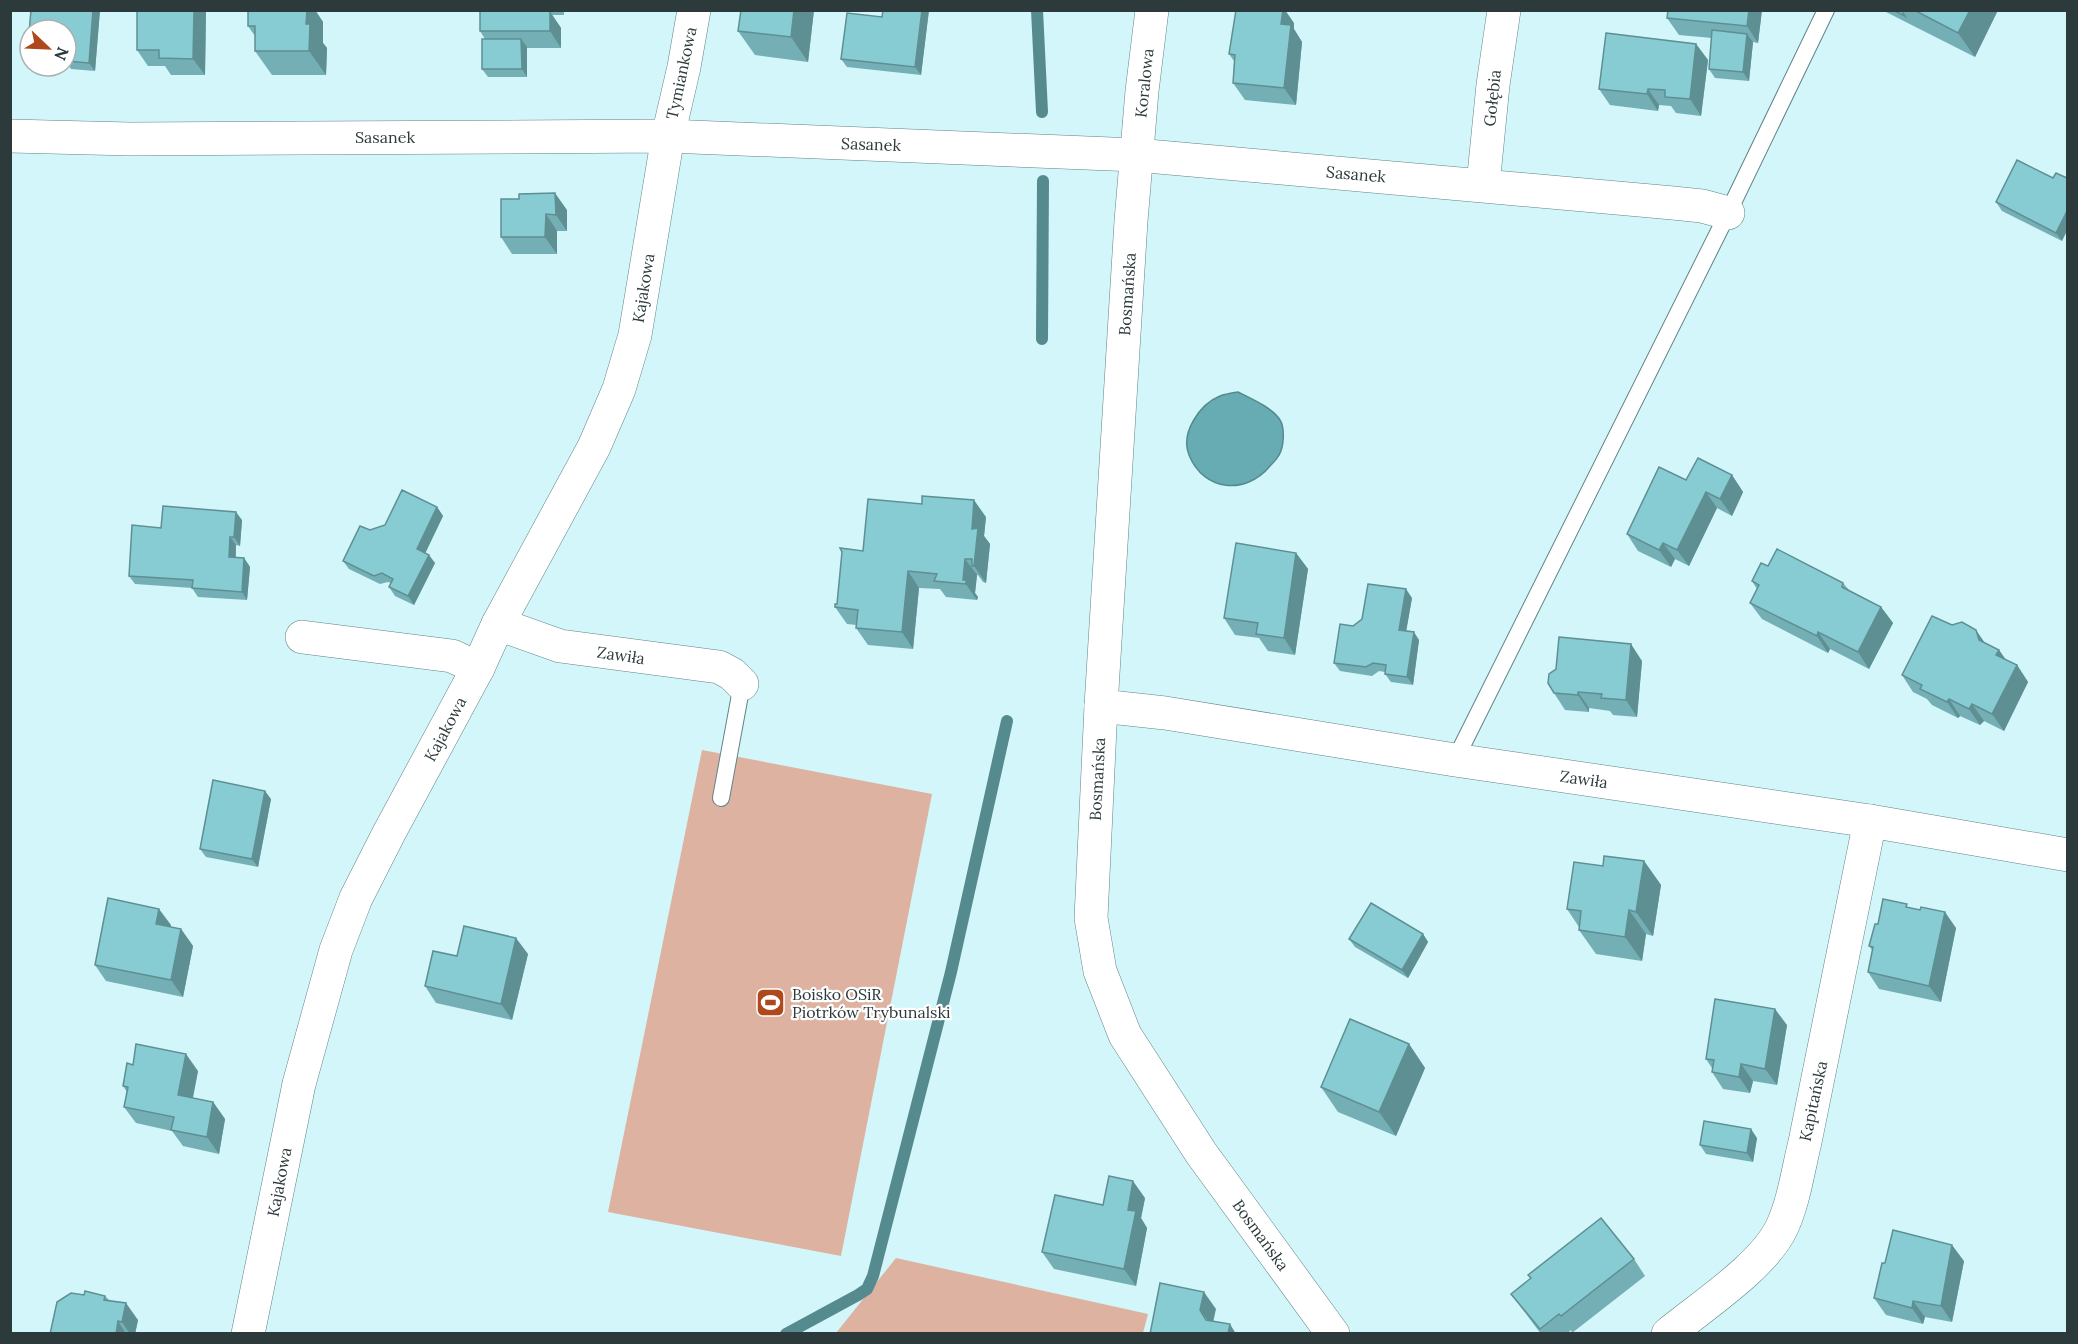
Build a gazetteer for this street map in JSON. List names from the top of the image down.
{
  "streets": {
    "street": [
      "Tymiankowa",
      "Koralowa",
      "Gołębia",
      "Sasanek",
      "Kajakowa",
      "Bosmańska",
      "Zawiła",
      "Kapitańska"
    ]
  },
  "crossings": [
    ["Tymiankowa", "Sasanek"],
    ["Tymiankowa", "Kajakowa"],
    ["Koralowa", "Sasanek"],
    ["Koralowa", "Bosmańska"],
    ["Gołębia", "Sasanek"],
    ["Sasanek", "Kajakowa"],
    ["Sasanek", "Bosmańska"],
    ["Kajakowa", "Zawiła"],
    ["Bosmańska", "Zawiła"],
    ["Zawiła", "Kapitańska"]
  ],
  "places": {
    "sports": ["Boisko OSiR Piotrków Trybunalski"]
  },
  "north": "bottom right"
}
